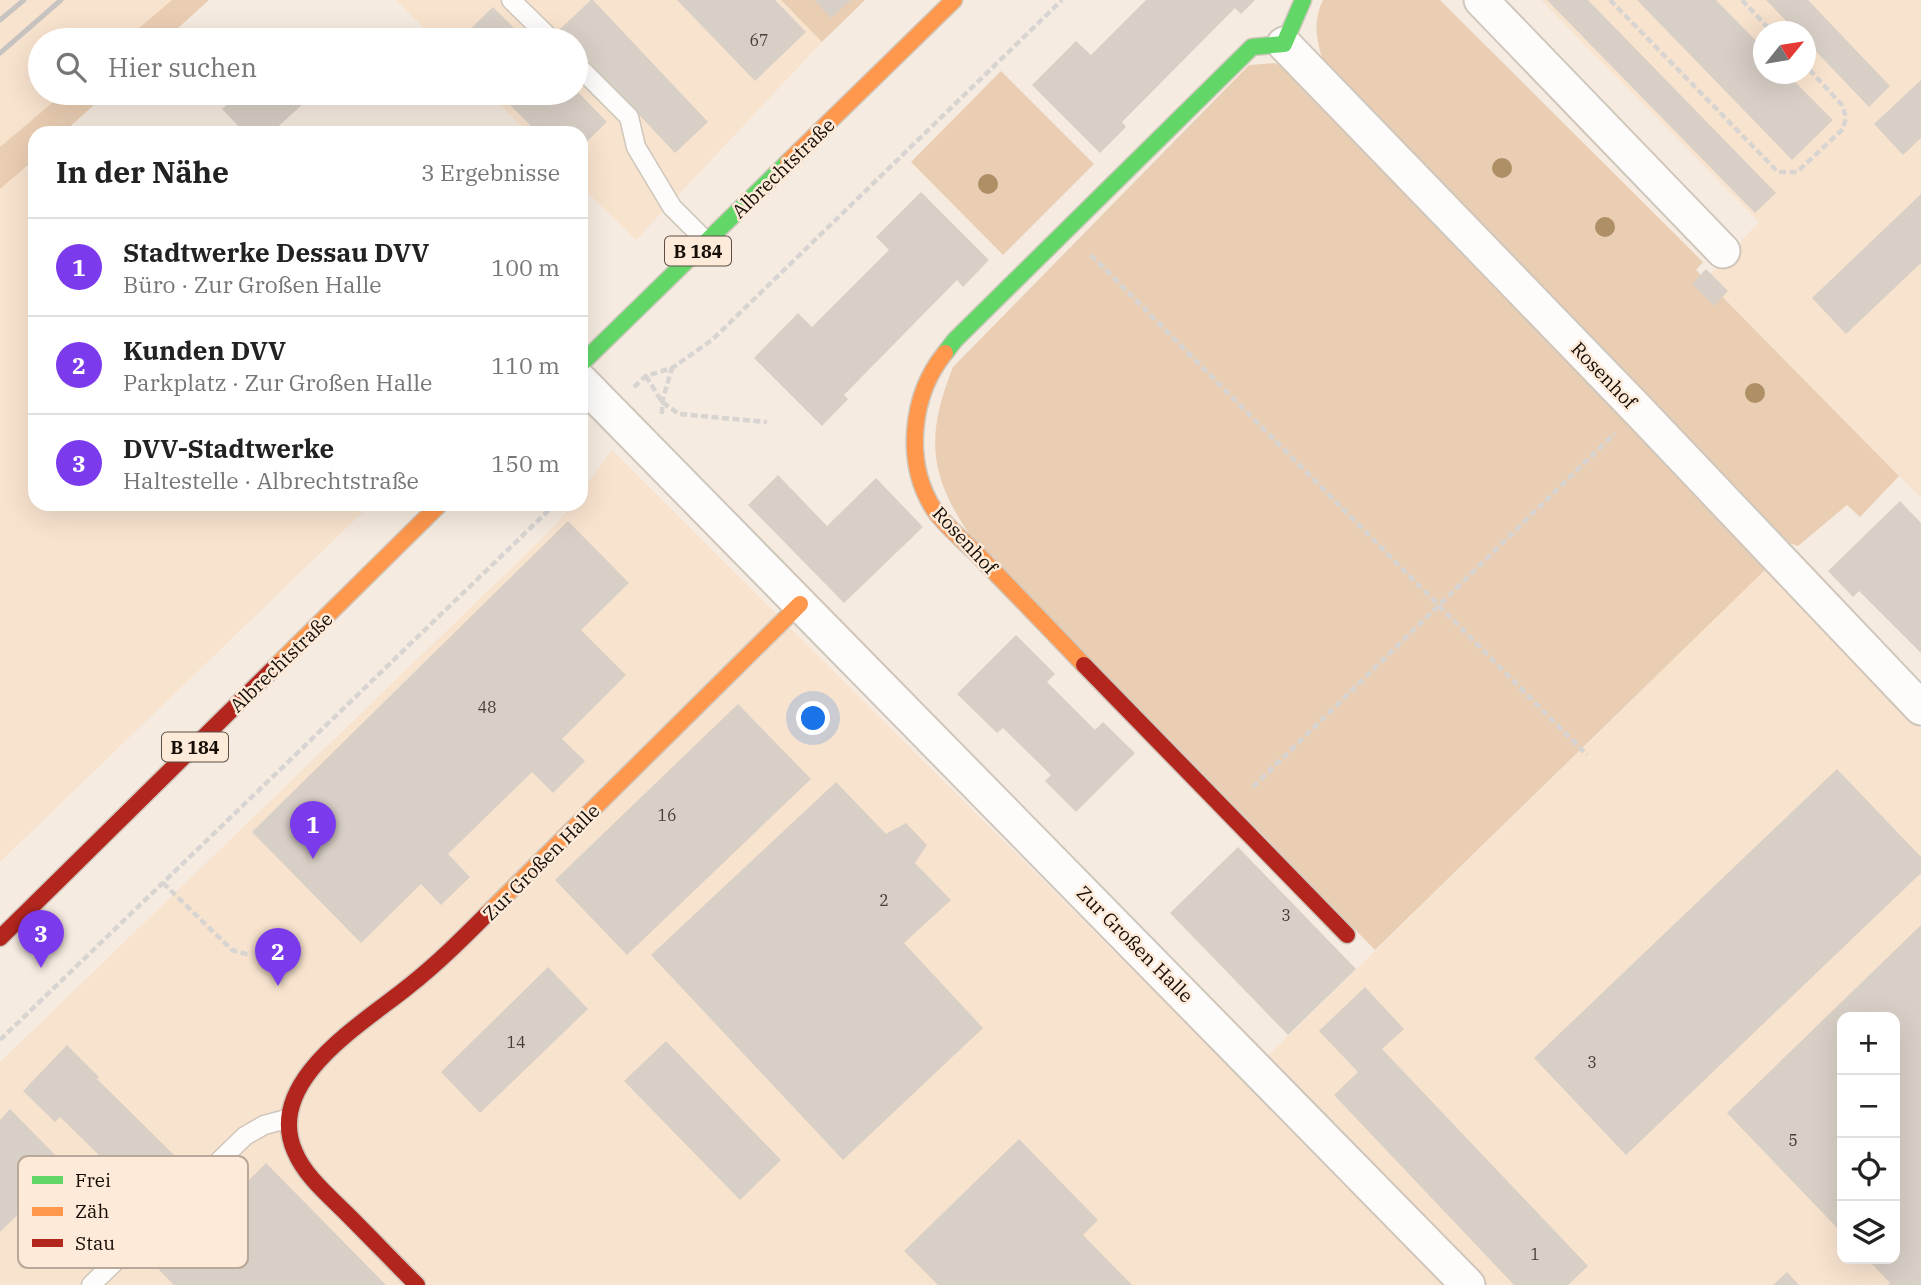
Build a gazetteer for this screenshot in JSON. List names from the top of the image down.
{
  "streets": {
    "street": [
      "Albrechtstraße",
      "B 184",
      "Rosenhof",
      "Zur Großen Halle"
    ]
  },
  "house_numbers": [
    "67",
    "48",
    "16",
    "2",
    "3",
    "14",
    "3",
    "5",
    "1"
  ],
  "legend": ["Frei", "Zäh", "Stau"],
  "north": "top right",
  "page": {
    "search": "Hier suchen",
    "heading": ["In der Nähe", "3 Ergebnisse"],
    "list": [
      {
        "mark": "1",
        "name": "Stadtwerke Dessau DVV",
        "note": "Büro · Zur Großen Halle",
        "value": "100 m"
      },
      {
        "mark": "2",
        "name": "Kunden DVV",
        "note": "Parkplatz · Zur Großen Halle",
        "value": "110 m"
      },
      {
        "mark": "3",
        "name": "DVV-Stadtwerke",
        "note": "Haltestelle · Albrechtstraße",
        "value": "150 m"
      }
    ],
    "pins": ["1", "3", "2"],
    "map_buttons": ["+", "−"]
  }
}
